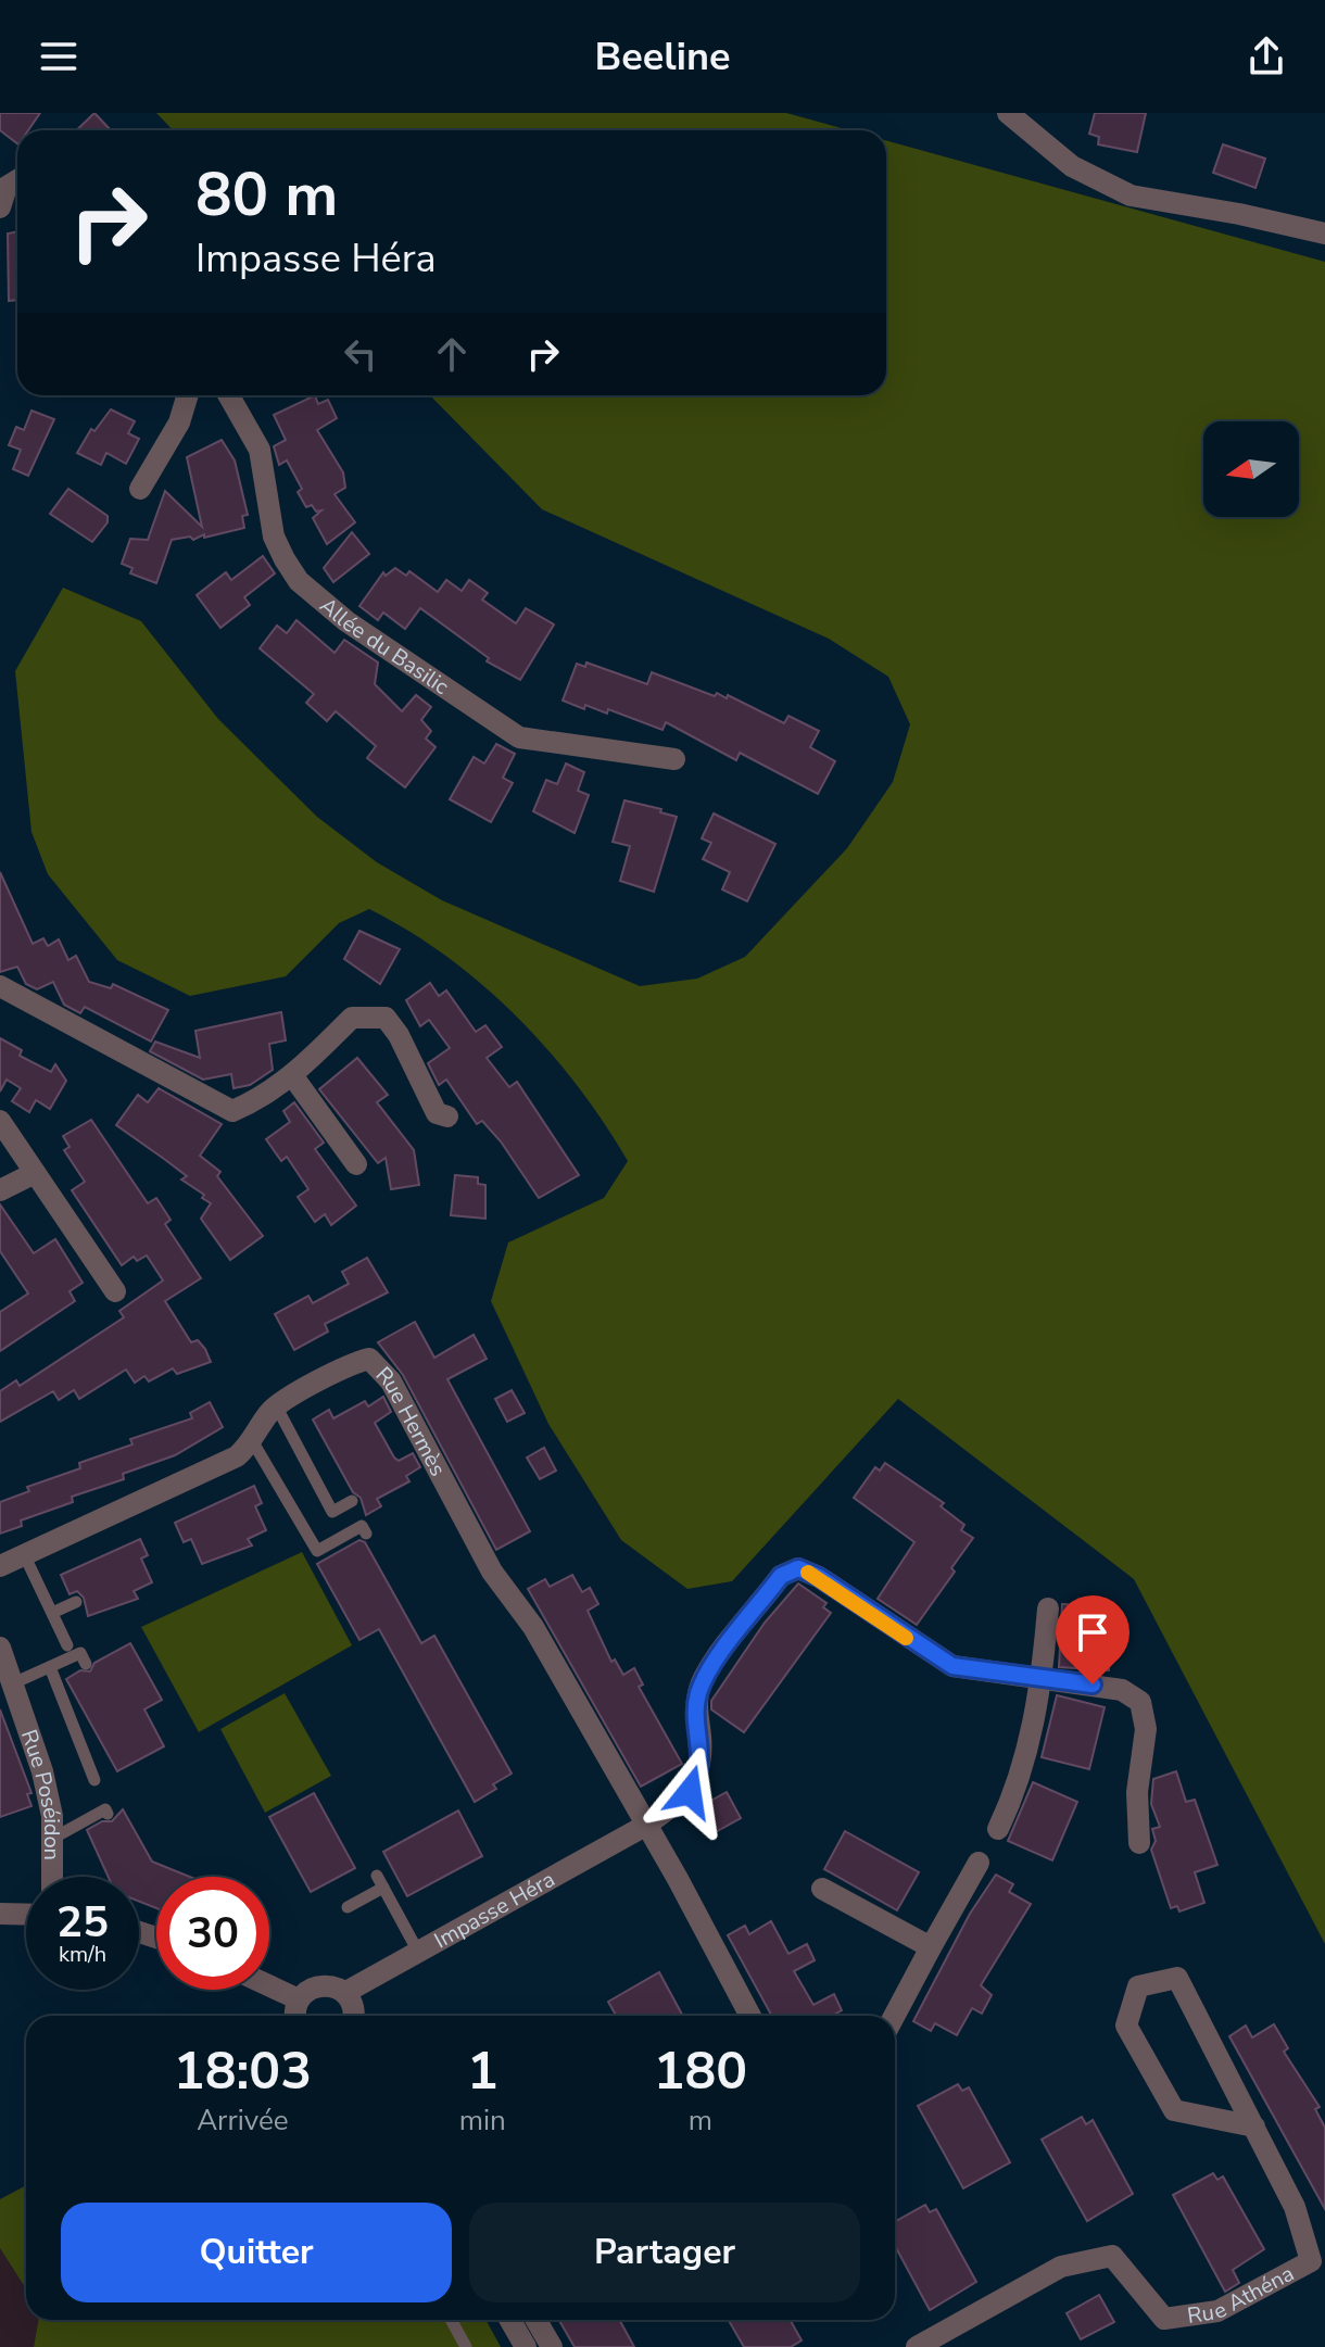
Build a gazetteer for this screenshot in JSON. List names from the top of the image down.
{
  "streets": {
    "street": [
      "Allée du Basilic",
      "Rue Hermès",
      "Rue Poséidon",
      "Impasse Héra",
      "Rue Athéna"
    ]
  },
  "crossings": [
    ["Rue Hermès", "Impasse Héra"]
  ],
  "north": "left",
  "page": {
    "header": "Beeline",
    "turn": ["80 m", "Impasse Héra"],
    "speed": "25 km/h",
    "limit": "30",
    "eta": [
      "18:03",
      "Arrivée",
      "1",
      "min",
      "180",
      "m"
    ],
    "buttons": ["Quitter", "Partager"]
  }
}
